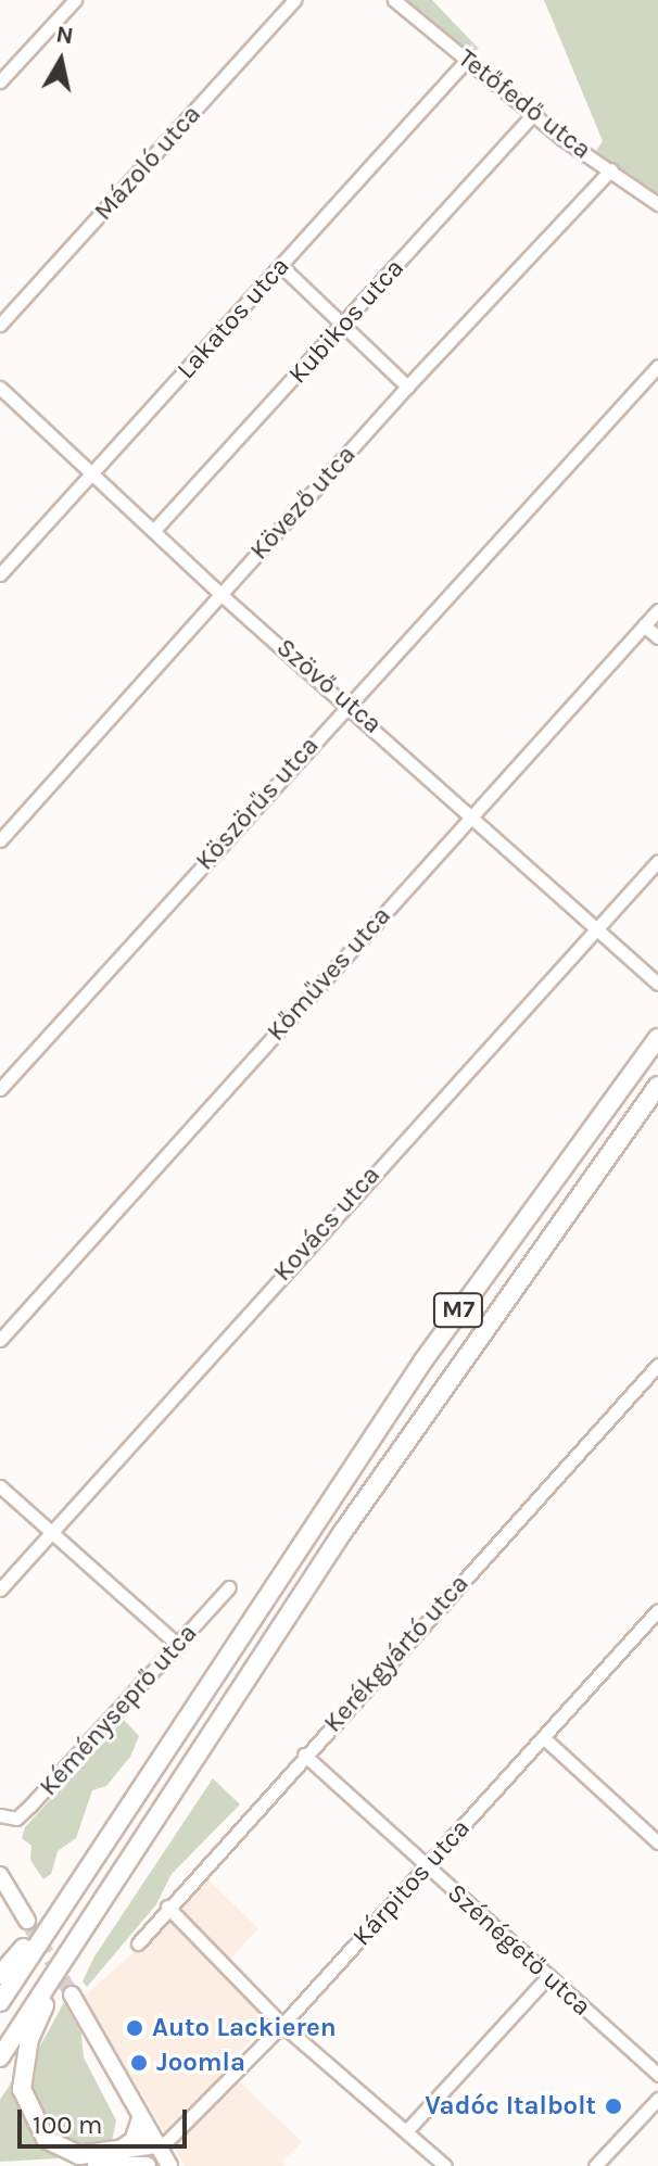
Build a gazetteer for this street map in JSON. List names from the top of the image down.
{
  "streets": {
    "highway": ["M7"],
    "street": [
      "Tetőfedő utca",
      "Mázoló utca",
      "Lakatos utca",
      "Kubikos utca",
      "Kövező utca",
      "Szövő utca",
      "Köszörűs utca",
      "Kőműves utca",
      "Kovács utca",
      "Kerékgyártó utca",
      "Kéményseprő utca",
      "Kárpitos utca",
      "Szénégető utca"
    ]
  },
  "crossings": [
    ["Tetőfedő utca", "Lakatos utca"],
    ["Tetőfedő utca", "Kubikos utca"],
    ["Tetőfedő utca", "Kövező utca"],
    ["Lakatos utca", "Szövő utca"],
    ["Kubikos utca", "Szövő utca"],
    ["Kövező utca", "Szövő utca"],
    ["Szövő utca", "Köszörűs utca"],
    ["Szövő utca", "Kőműves utca"],
    ["Szövő utca", "Kovács utca"],
    ["Kerékgyártó utca", "Szénégető utca"],
    ["Kárpitos utca", "Szénégető utca"]
  ],
  "places": ["Auto Lackieren", "Joomla", "Vadóc Italbolt"],
  "scale_bar": "100 m",
  "north": "top"
}
